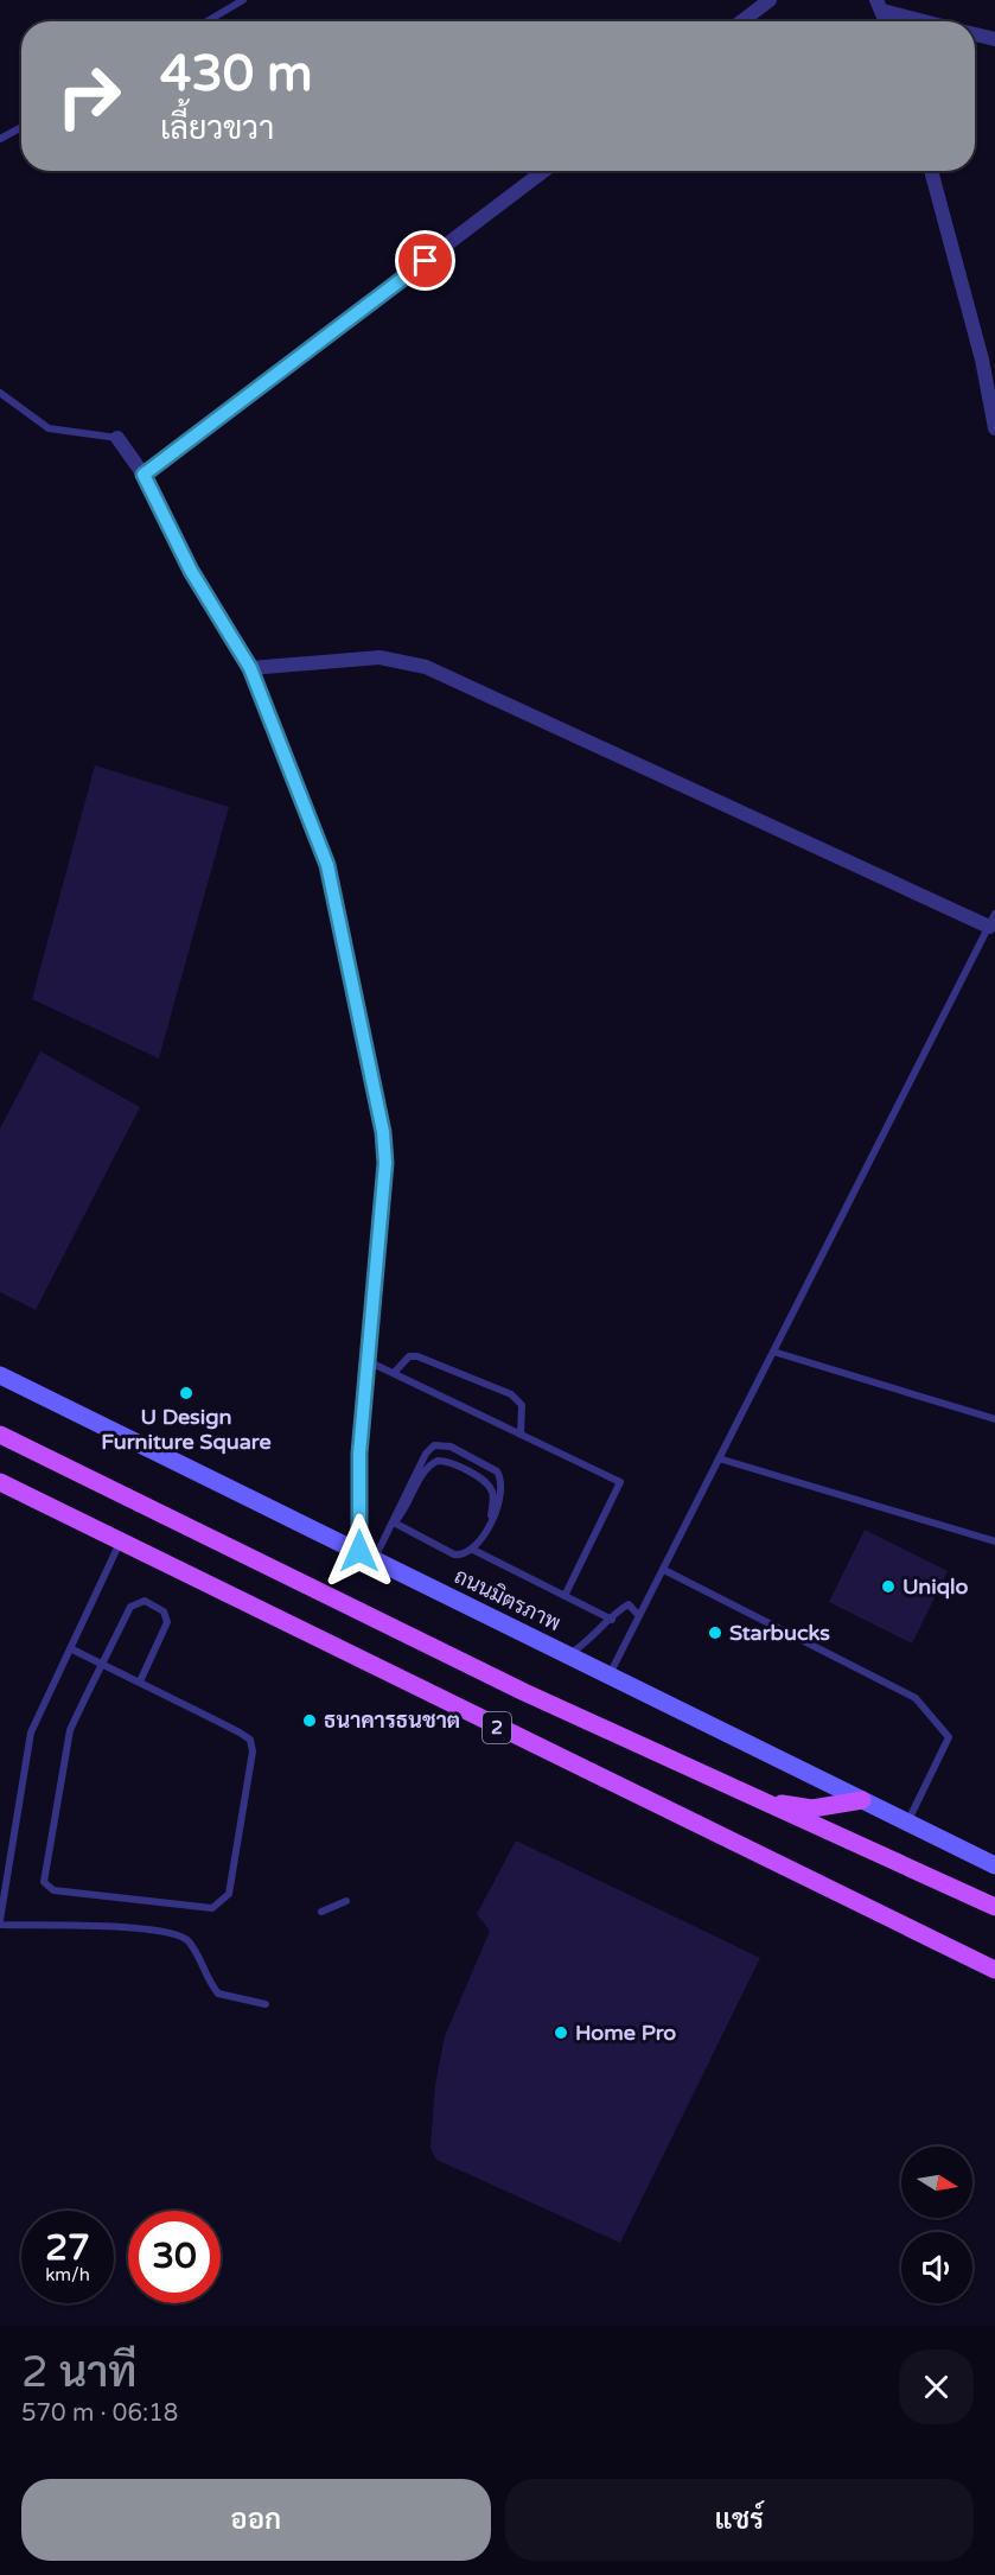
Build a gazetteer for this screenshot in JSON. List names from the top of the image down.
{
  "streets": {
    "main road": ["ถนนมิตรภาพ", "2"]
  },
  "places": [
    "U Design Furniture Square",
    "Uniqlo",
    "Starbucks",
    "ธนาคารธนชาต",
    "Home Pro"
  ],
  "north": "right",
  "page": {
    "turn": ["430 m", "เลี้ยวขวา"],
    "speed": "27 km/h",
    "limit": "30",
    "heading": ["2 นาที", "570 m · 06:18"],
    "buttons": ["ออก", "แชร์"]
  }
}
